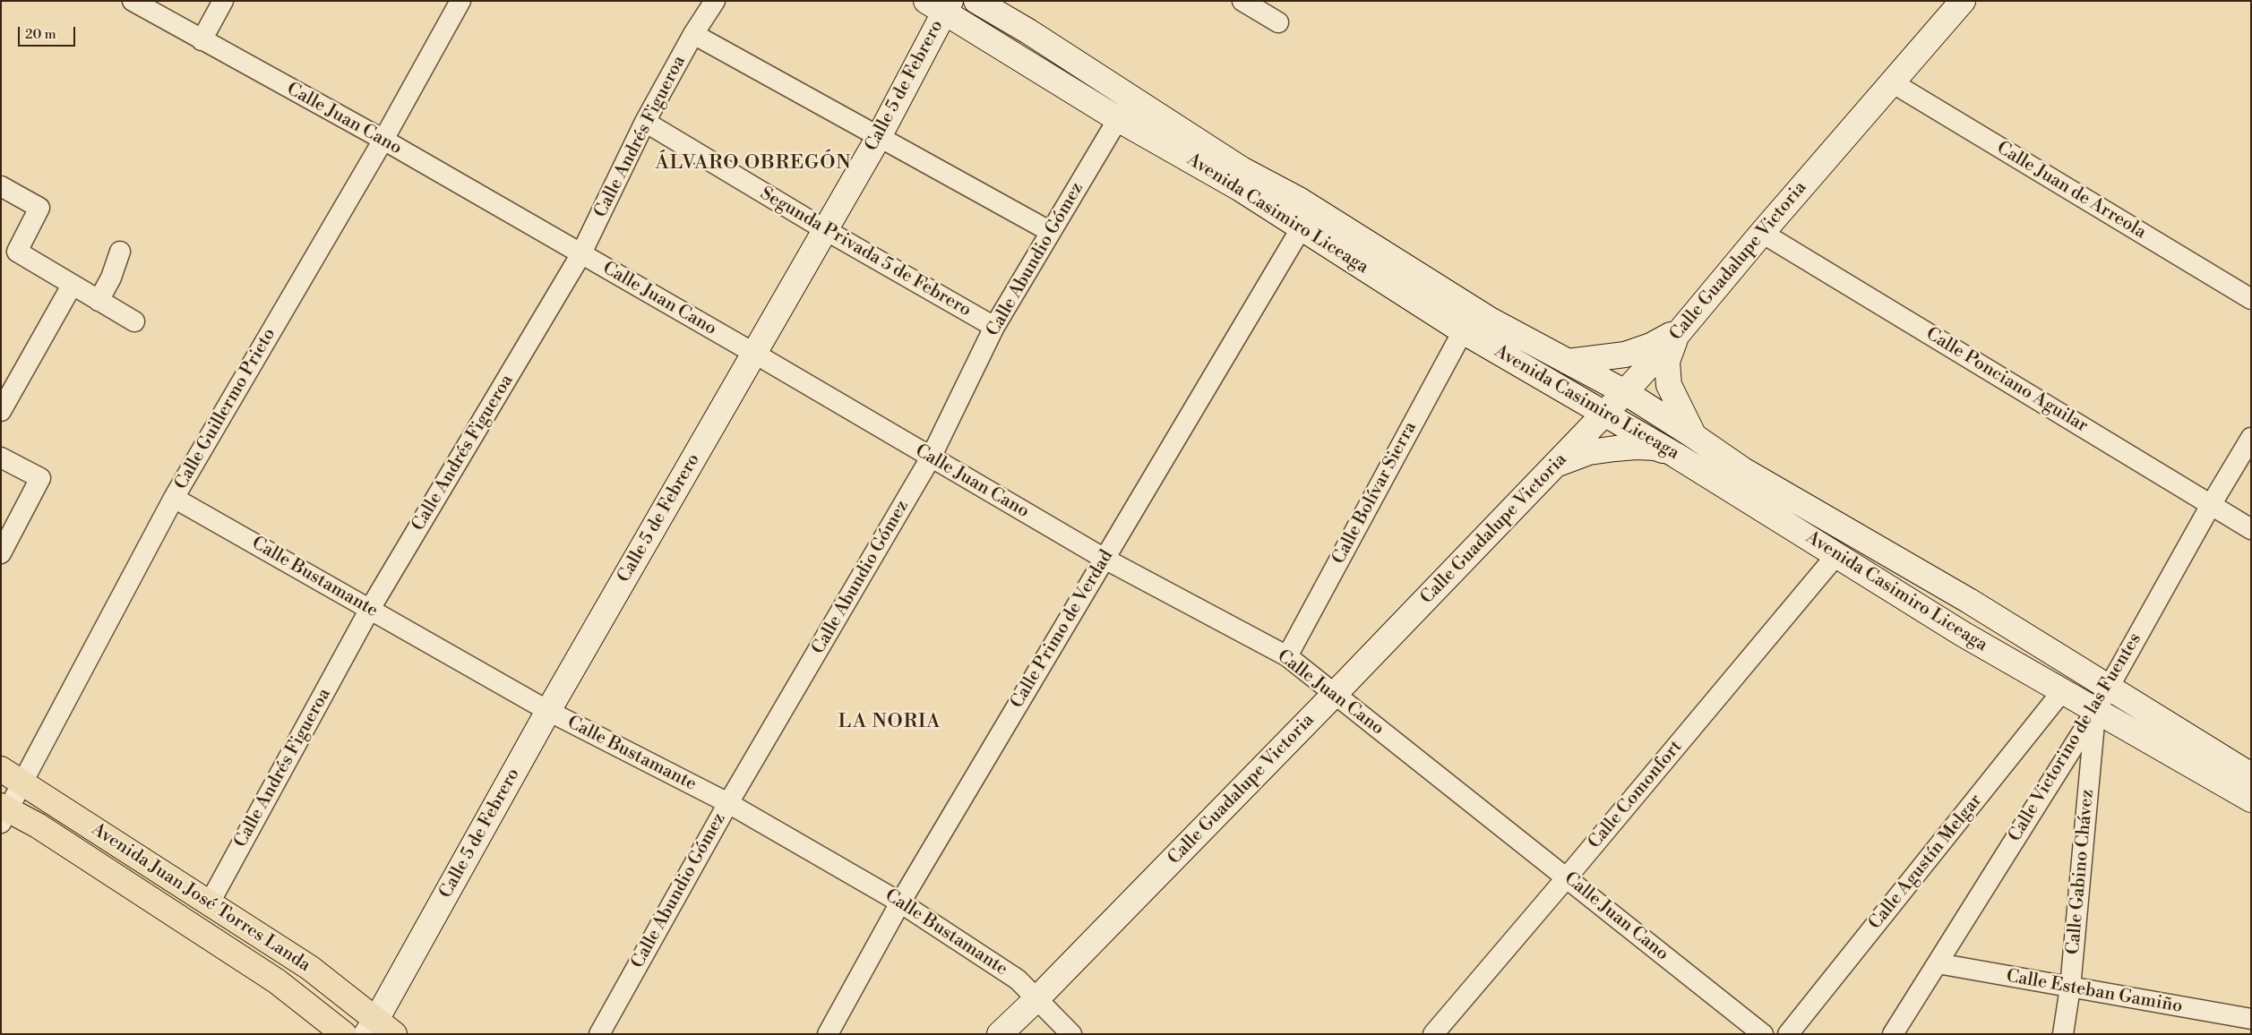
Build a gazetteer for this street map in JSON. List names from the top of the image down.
{
  "streets": {
    "main road": [
      "Calle 5 de Febrero",
      "Avenida Casimiro Liceaga",
      "Calle Guadalupe Victoria",
      "Avenida Juan José Torres Landa"
    ],
    "street": [
      "Calle Juan Cano",
      "Calle Andrés Figueroa",
      "Calle Juan de Arreola",
      "Segunda Privada 5 de Febrero",
      "Calle Abundio Gómez",
      "Calle Ponciano Aguilar",
      "Calle Guillermo Prieto",
      "Calle Bolívar Sierra",
      "Calle Bustamante",
      "Calle Primo de Verdad",
      "Calle Victorino de las Fuentes",
      "Calle Comonfort",
      "Calle Agustín Melgar",
      "Calle Gabino Chávez",
      "Calle Esteban Gamiño"
    ]
  },
  "crossings": [
    ["Calle 5 de Febrero", "Calle Juan Cano"],
    ["Calle 5 de Febrero", "Avenida Casimiro Liceaga"],
    ["Calle 5 de Febrero", "Segunda Privada 5 de Febrero"],
    ["Calle 5 de Febrero", "Calle Bustamante"],
    ["Calle 5 de Febrero", "Avenida Juan José Torres Landa"],
    ["Calle Juan Cano", "Calle Andrés Figueroa"],
    ["Calle Juan Cano", "Calle Abundio Gómez"],
    ["Calle Juan Cano", "Calle Guadalupe Victoria"],
    ["Calle Juan Cano", "Calle Guillermo Prieto"],
    ["Calle Juan Cano", "Calle Bolívar Sierra"],
    ["Calle Juan Cano", "Calle Primo de Verdad"],
    ["Calle Juan Cano", "Calle Comonfort"],
    ["Calle Andrés Figueroa", "Segunda Privada 5 de Febrero"],
    ["Calle Andrés Figueroa", "Calle Bustamante"],
    ["Calle Andrés Figueroa", "Avenida Juan José Torres Landa"],
    ["Calle Juan de Arreola", "Calle Guadalupe Victoria"],
    ["Avenida Casimiro Liceaga", "Calle Abundio Gómez"],
    ["Avenida Casimiro Liceaga", "Calle Guadalupe Victoria"],
    ["Avenida Casimiro Liceaga", "Calle Bolívar Sierra"],
    ["Avenida Casimiro Liceaga", "Calle Primo de Verdad"],
    ["Avenida Casimiro Liceaga", "Calle Victorino de las Fuentes"],
    ["Avenida Casimiro Liceaga", "Calle Comonfort"],
    ["Avenida Casimiro Liceaga", "Calle Agustín Melgar"],
    ["Avenida Casimiro Liceaga", "Calle Gabino Chávez"],
    ["Segunda Privada 5 de Febrero", "Calle Abundio Gómez"],
    ["Calle Abundio Gómez", "Calle Bustamante"],
    ["Calle Guadalupe Victoria", "Calle Ponciano Aguilar"],
    ["Calle Guadalupe Victoria", "Calle Bustamante"],
    ["Calle Ponciano Aguilar", "Calle Victorino de las Fuentes"],
    ["Calle Guillermo Prieto", "Calle Bustamante"],
    ["Calle Guillermo Prieto", "Avenida Juan José Torres Landa"],
    ["Calle Bustamante", "Calle Primo de Verdad"],
    ["Calle Victorino de las Fuentes", "Calle Gabino Chávez"],
    ["Calle Victorino de las Fuentes", "Calle Esteban Gamiño"],
    ["Calle Gabino Chávez", "Calle Esteban Gamiño"]
  ],
  "districts": ["ÁLVARO OBREGÓN", "LA NORIA"],
  "scale_bar": "20 m"
}
